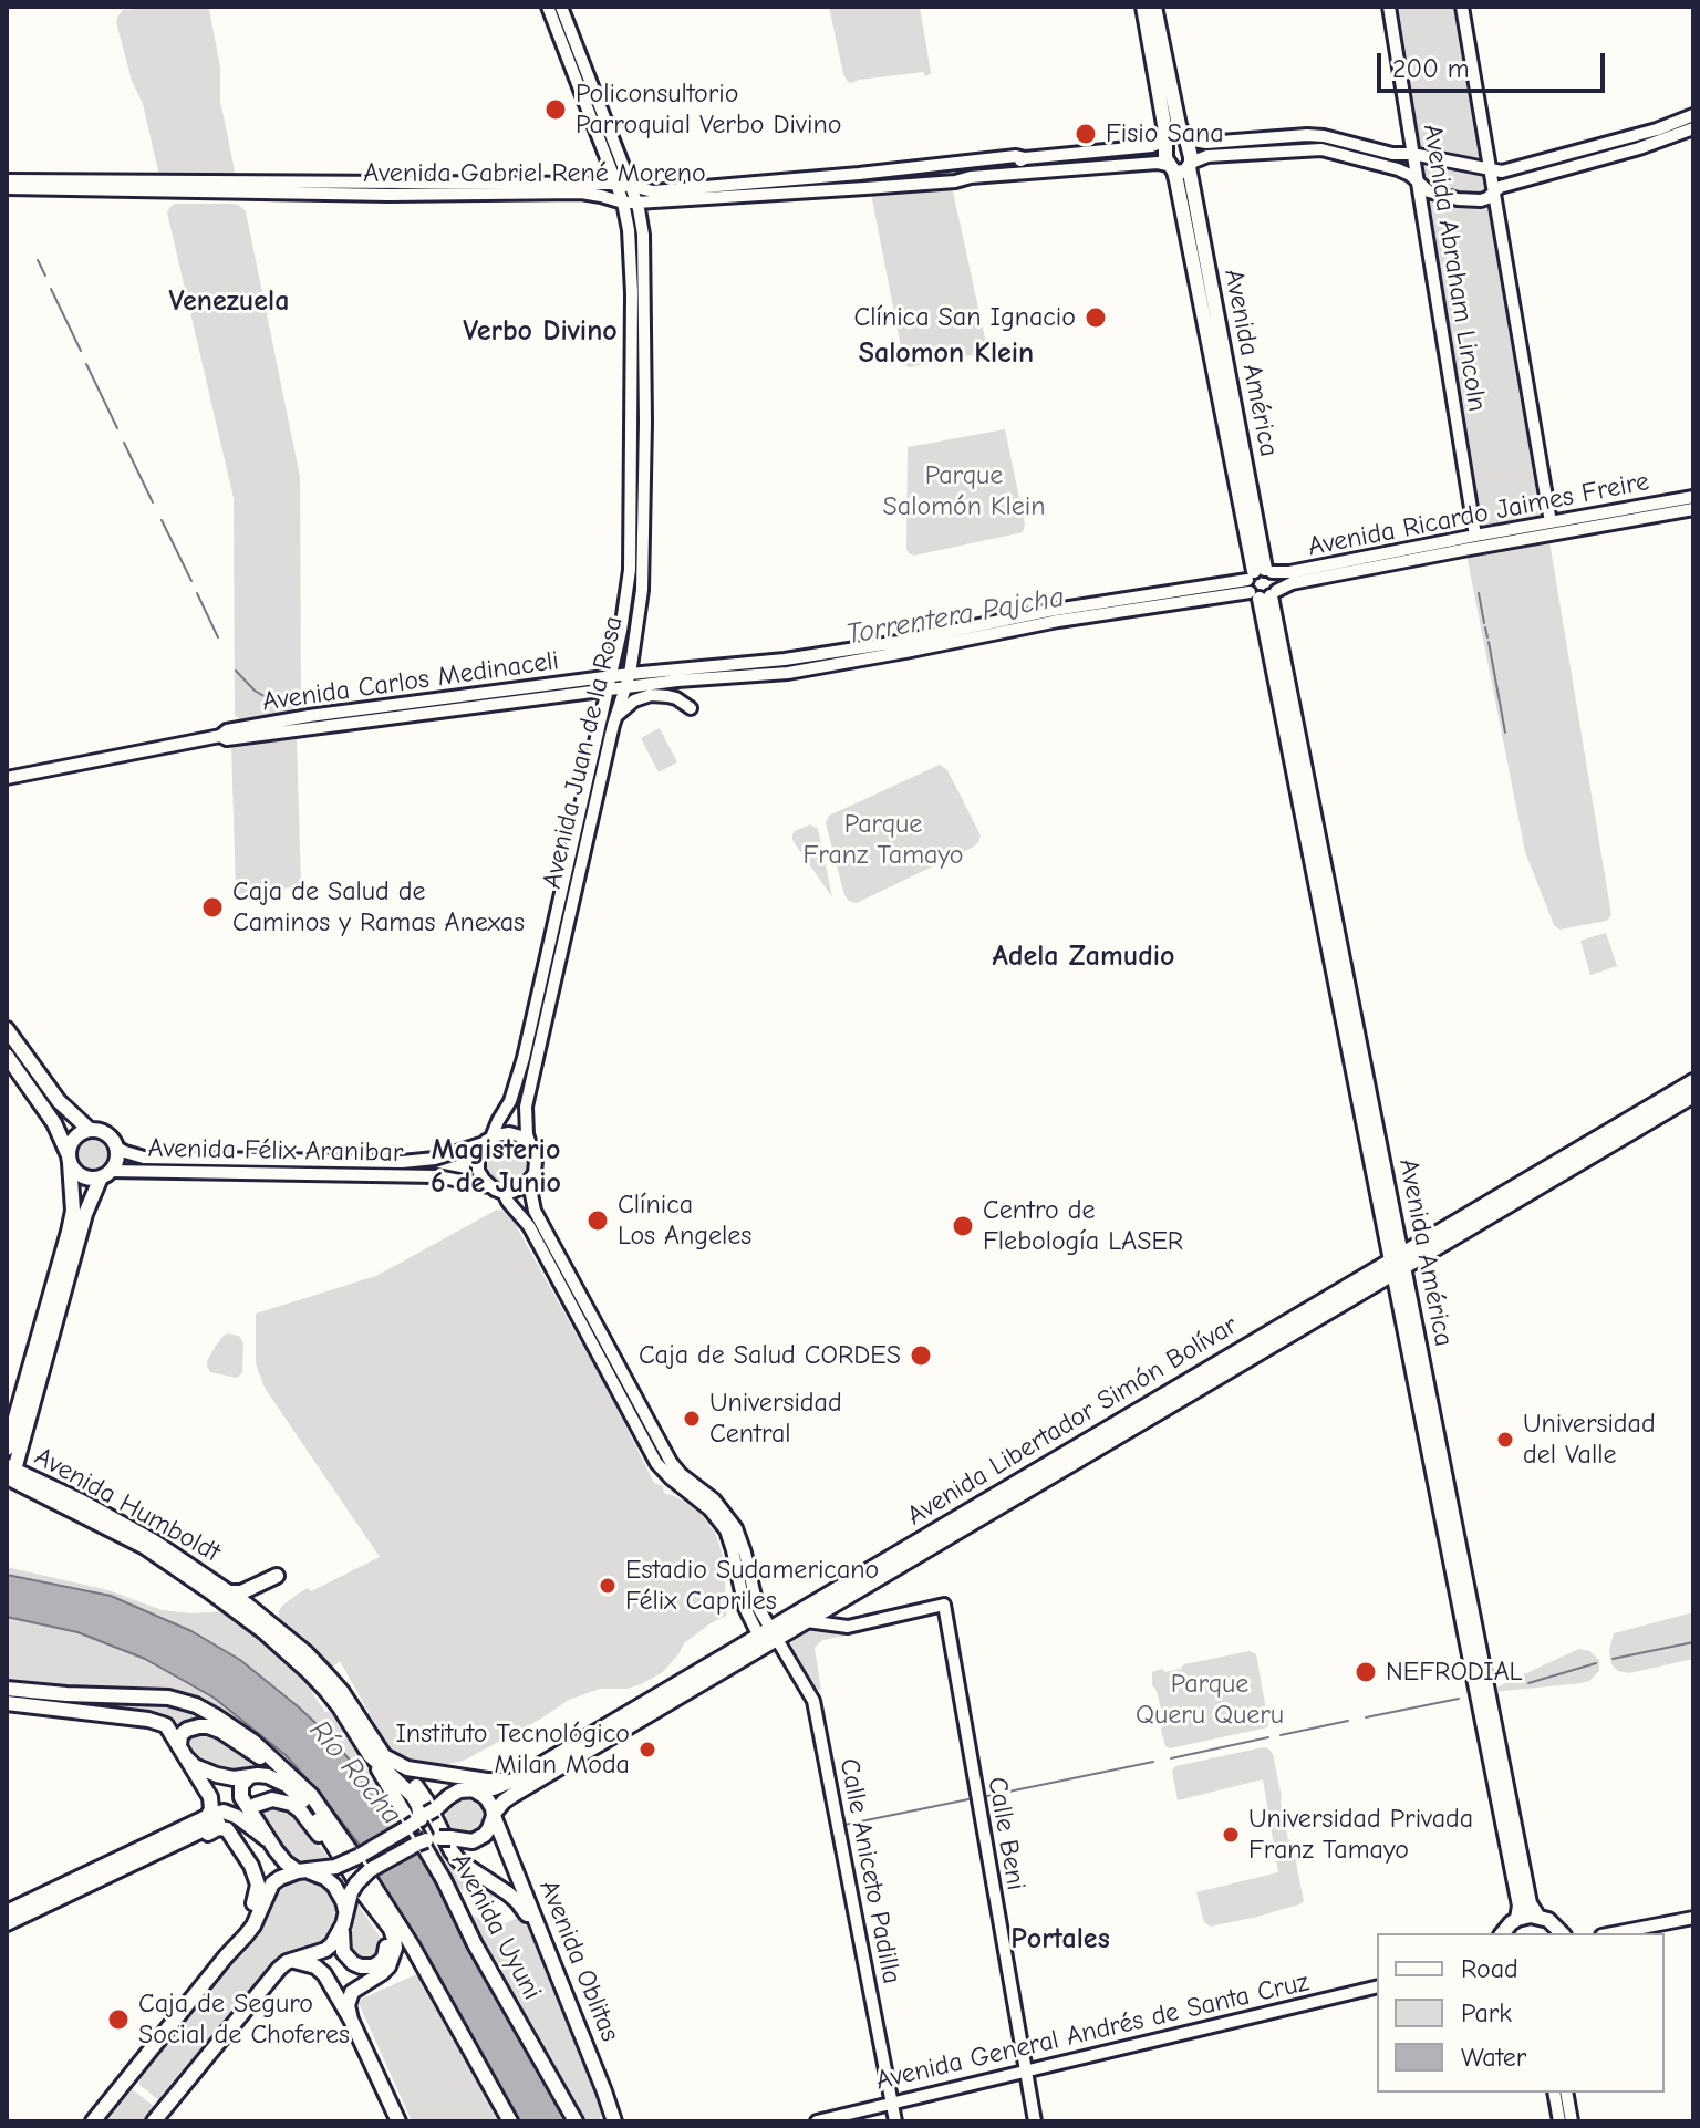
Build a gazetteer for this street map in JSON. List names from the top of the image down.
{
  "streets": {
    "main road": [
      "Avenida Gabriel René Moreno",
      "Avenida Abraham Lincoln",
      "Avenida América",
      "Avenida Ricardo Jaimes Freire",
      "Avenida Carlos Medinaceli",
      "Avenida Juan de la Rosa",
      "Avenida Félix Aranibar",
      "Avenida Libertador Simón Bolívar",
      "Avenida Humboldt",
      "Calle Beni",
      "Calle Aniceto Padilla",
      "Avenida Uyuni",
      "Avenida Oblitas",
      "Avenida General Andrés de Santa Cruz"
    ]
  },
  "crossings": [
    ["Avenida Gabriel René Moreno", "Avenida América"],
    ["Avenida Gabriel René Moreno", "Avenida Juan de la Rosa"],
    ["Avenida Abraham Lincoln", "Avenida Ricardo Jaimes Freire"],
    ["Avenida América", "Avenida Ricardo Jaimes Freire"],
    ["Avenida América", "Avenida Carlos Medinaceli"],
    ["Avenida América", "Avenida Libertador Simón Bolívar"],
    ["Avenida Ricardo Jaimes Freire", "Avenida Carlos Medinaceli"],
    ["Avenida Carlos Medinaceli", "Avenida Juan de la Rosa"],
    ["Avenida Juan de la Rosa", "Avenida Félix Aranibar"],
    ["Avenida Libertador Simón Bolívar", "Avenida Humboldt"],
    ["Avenida Libertador Simón Bolívar", "Calle Beni"],
    ["Avenida Libertador Simón Bolívar", "Calle Aniceto Padilla"],
    ["Avenida Libertador Simón Bolívar", "Avenida Oblitas"],
    ["Avenida Humboldt", "Avenida Uyuni"],
    ["Calle Beni", "Avenida General Andrés de Santa Cruz"],
    ["Calle Aniceto Padilla", "Avenida General Andrés de Santa Cruz"]
  ],
  "districts": [
    "Venezuela",
    "Verbo Divino",
    "Salomon Klein",
    "Adela Zamudio",
    "Magisterio 6 de Junio",
    "Portales"
  ],
  "water": ["Torrentera Pajcha", "Río Rocha"],
  "parks": ["Parque Salomón Klein", "Parque Franz Tamayo", "Parque Queru Queru"],
  "places": [
    "Policonsultorio Parroquial Verbo Divino",
    "Fisio Sana",
    "Clínica San Ignacio",
    "Caja de Salud de Caminos y Ramas Anexas",
    "Clínica Los Angeles",
    "Centro de Flebología LASER",
    "Caja de Salud CORDES",
    "Universidad Central",
    "Universidad del Valle",
    "Estadio Sudamericano Félix Capriles",
    "NEFRODIAL",
    "Instituto Tecnológico Milan Moda",
    "Universidad Privada Franz Tamayo",
    "Caja de Seguro Social de Choferes"
  ],
  "legend": ["Road", "Park", "Water"],
  "scale_bar": "200 m"
}
